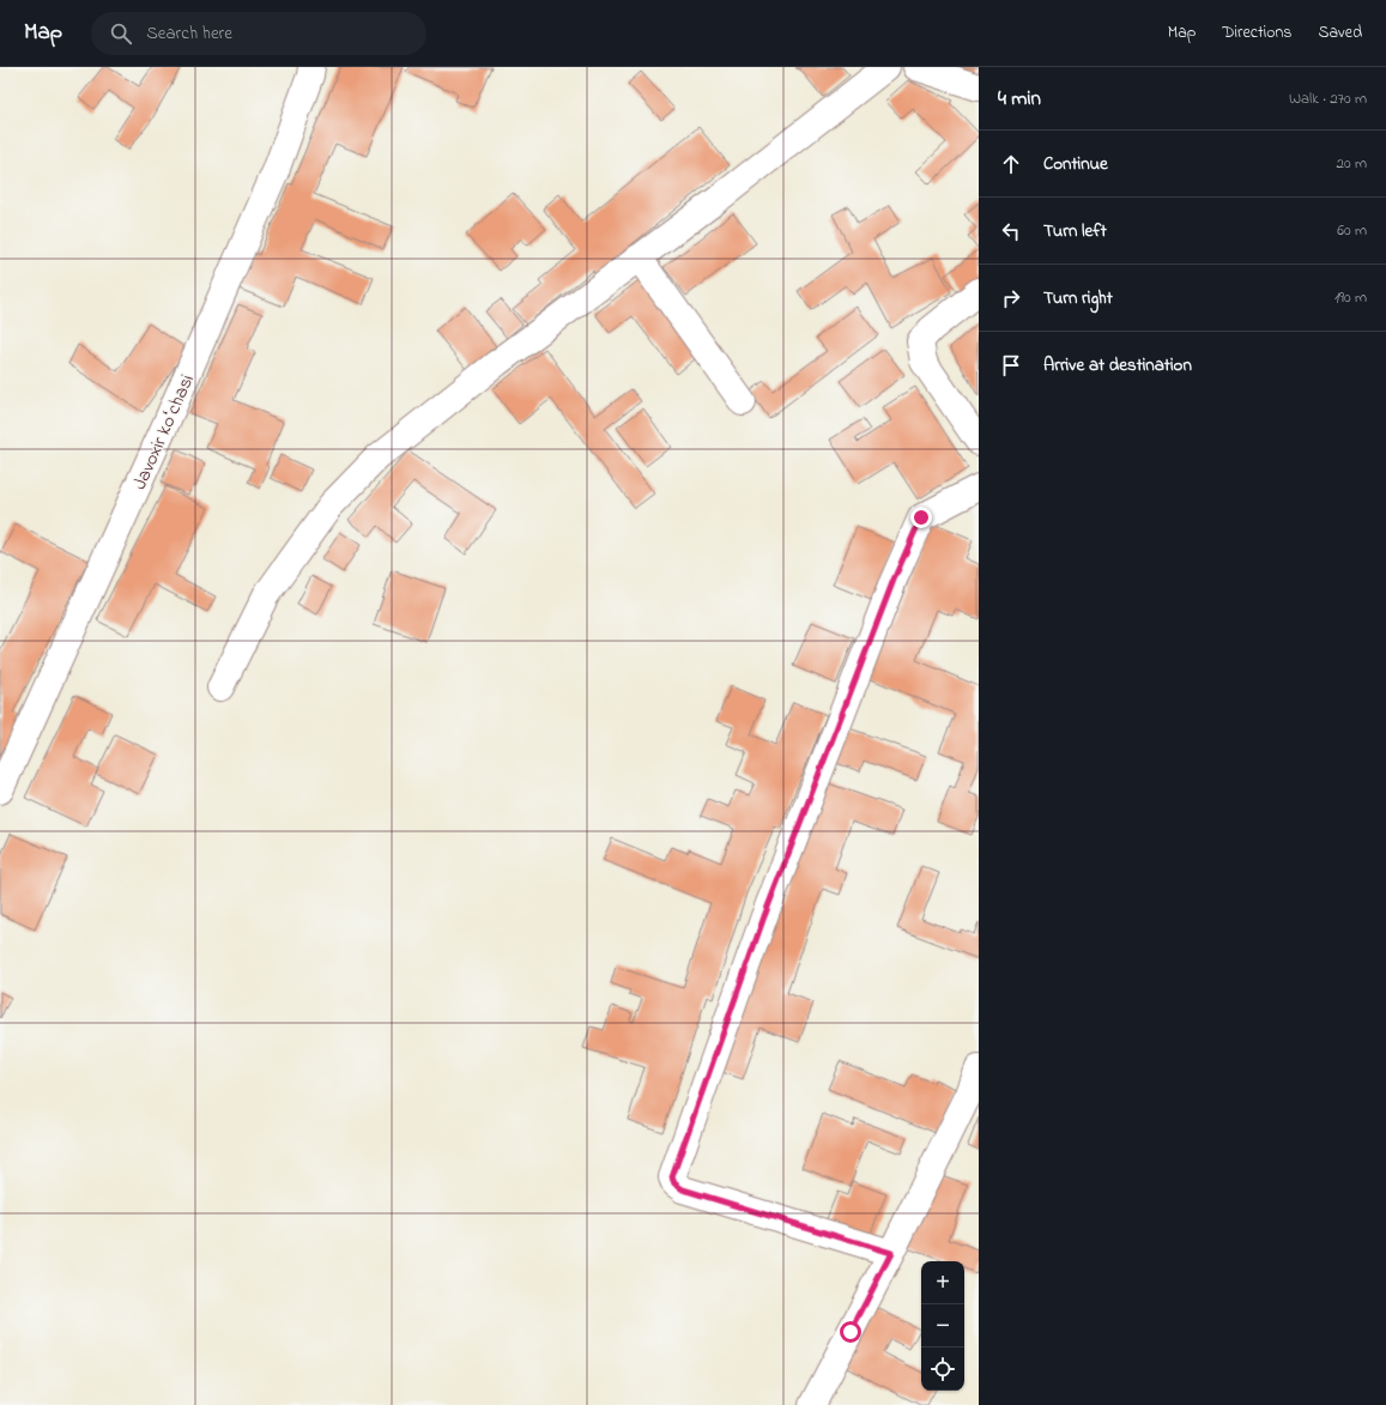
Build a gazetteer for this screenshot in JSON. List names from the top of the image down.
{
  "streets": {
    "street": ["Javoxir koʻchasi"]
  },
  "page": {
    "header": "Map",
    "search": "Search here",
    "nav": ["Map", "Directions", "Saved"],
    "heading": ["4 min", "Walk · 270 m"],
    "list": [
      ["Continue", "20 m"],
      ["Turn left", "60 m"],
      ["Turn right", "190 m"],
      "Arrive at destination"
    ],
    "map_buttons": ["+", "−"]
  }
}
